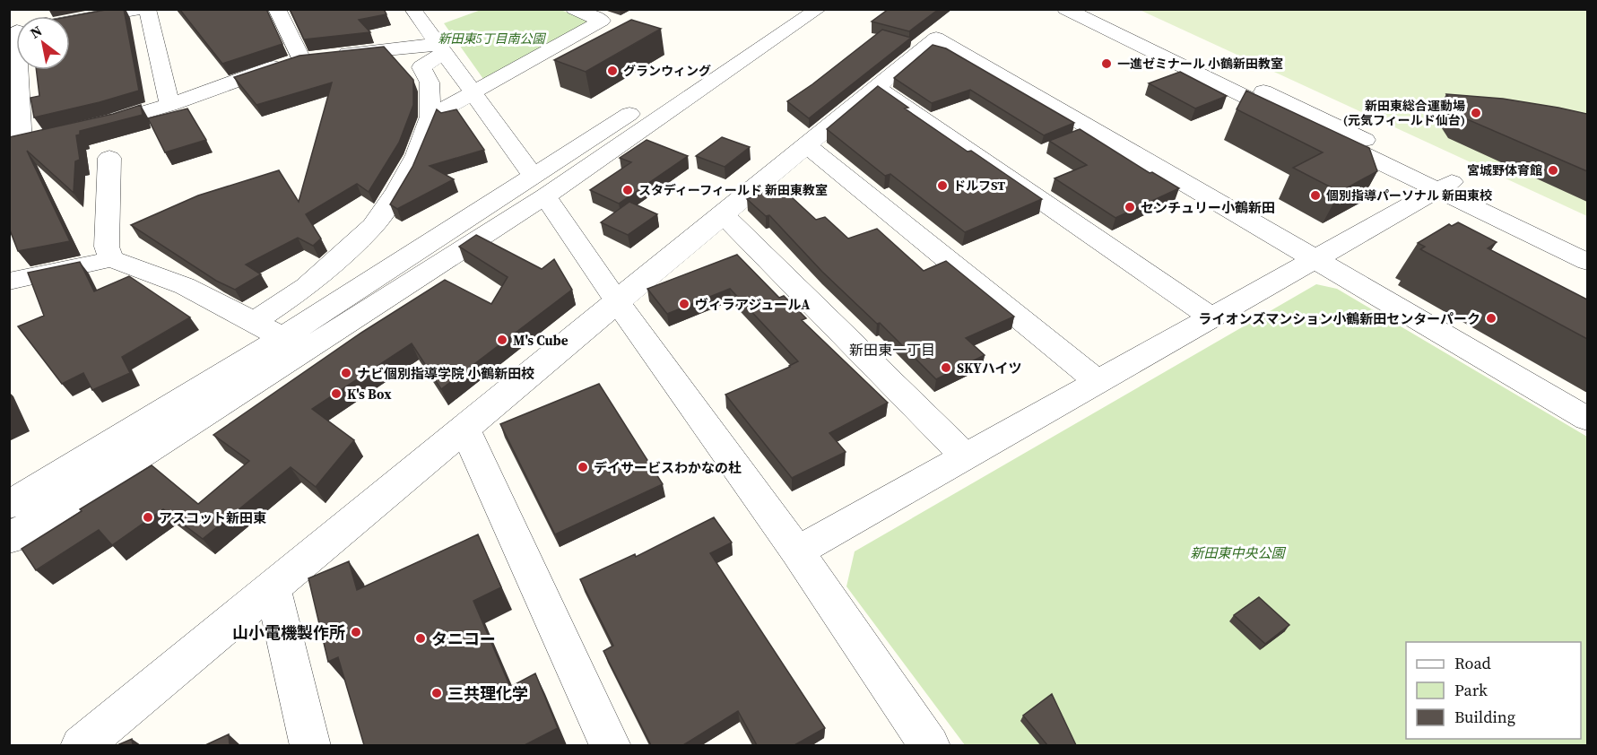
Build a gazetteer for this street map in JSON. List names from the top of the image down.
{
  "districts": ["新田東一丁目"],
  "parks": ["新田東5丁目南公園", "新田東中央公園"],
  "places": [
    "一進ゼミナール 小鶴新田教室",
    "グランウィング",
    "新田東総合運動場 (元気フィールド仙台)",
    "宮城野体育館",
    "ドルフST",
    "スタディーフィールド 新田東教室",
    "個別指導パーソナル 新田東校",
    "センチュリー小鶴新田",
    "ヴィラアジュールA",
    "ライオンズマンション小鶴新田センターパーク",
    "M's Cube",
    "SKYハイツ",
    "ナビ個別指導学院 小鶴新田校",
    "K's Box",
    "デイサービスわかなの杜",
    "アスコット新田東",
    "山小電機製作所",
    "タニコー",
    "三共理化学"
  ],
  "legend": ["Road", "Park", "Building"],
  "north": "top left"
}
